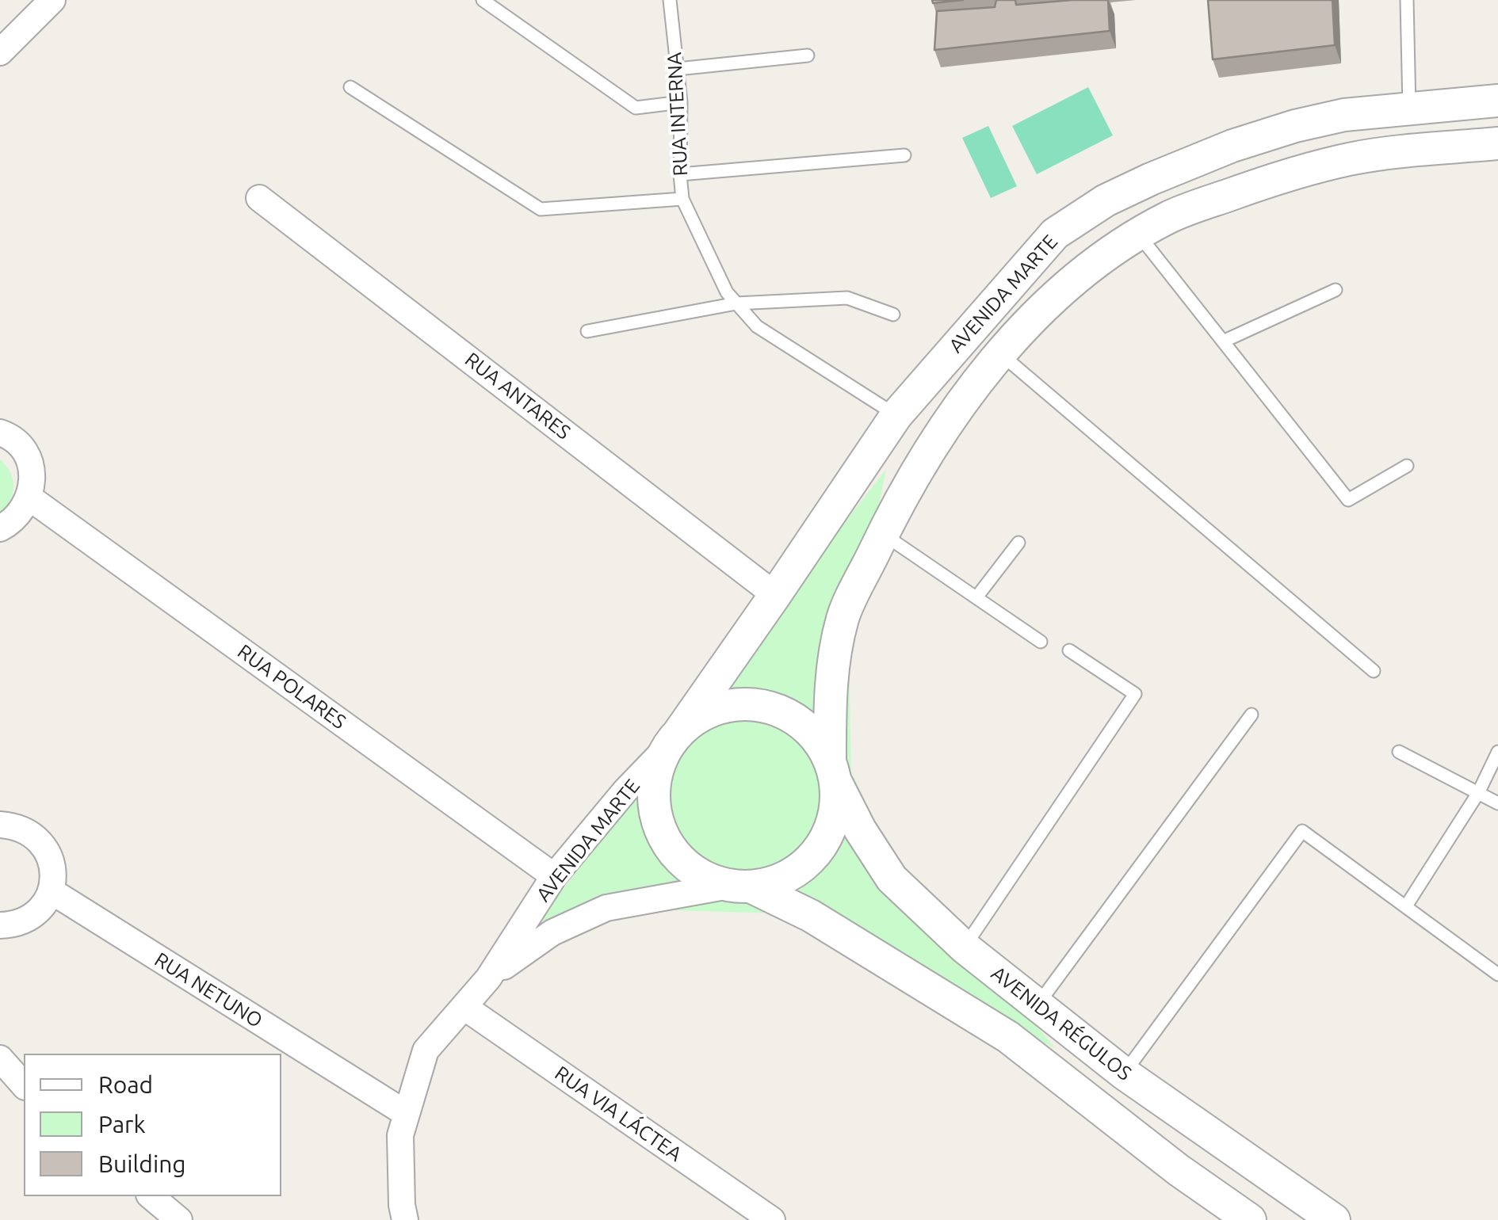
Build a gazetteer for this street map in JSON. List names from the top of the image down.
{
  "streets": {
    "street": [
      "AVENIDA MARTE",
      "RUA ANTARES",
      "RUA POLARES",
      "RUA NETUNO",
      "AVENIDA RÉGULOS",
      "RUA VIA LÁCTEA"
    ],
    "lane": ["RUA INTERNA"]
  },
  "crossings": [
    ["RUA INTERNA", "AVENIDA MARTE"],
    ["AVENIDA MARTE", "RUA ANTARES"],
    ["AVENIDA MARTE", "RUA POLARES"],
    ["AVENIDA MARTE", "AVENIDA RÉGULOS"]
  ],
  "legend": ["Road", "Park", "Building"]
}
